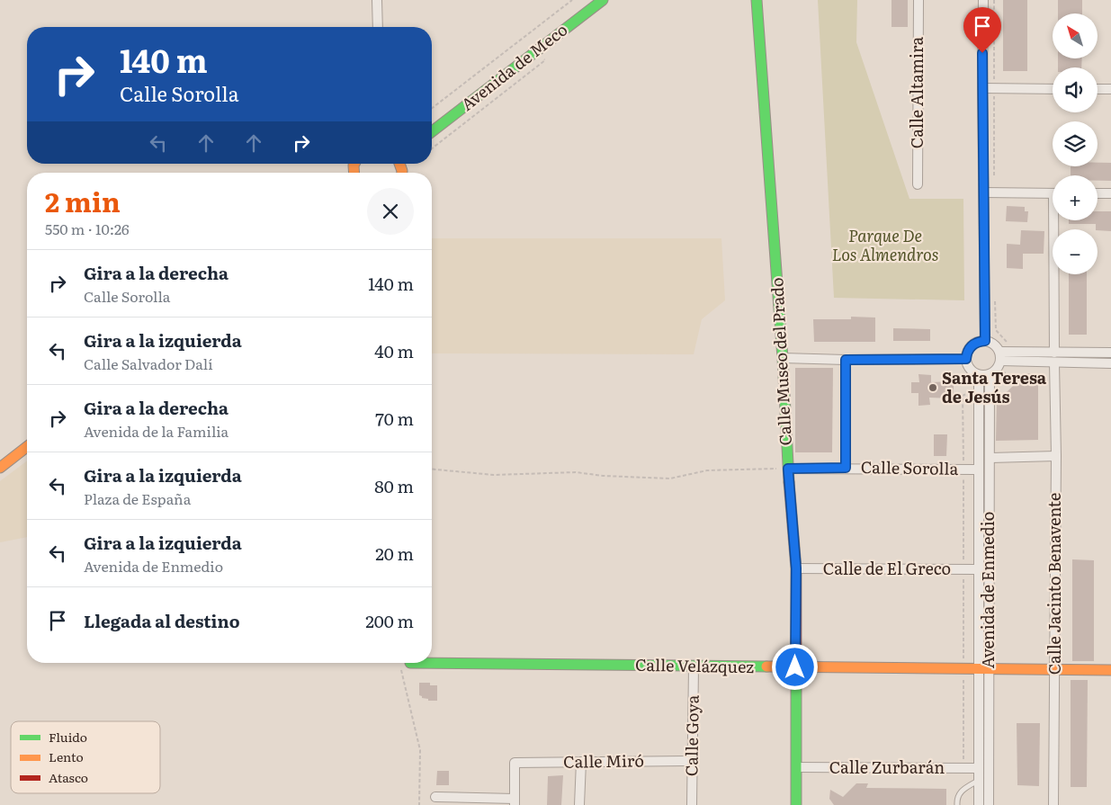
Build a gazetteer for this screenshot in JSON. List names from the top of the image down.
{
  "streets": {
    "street": [
      "Avenida de Meco",
      "Calle Altamira",
      "Calle Museo del Prado",
      "Calle Sorolla",
      "Calle de El Greco",
      "Calle Jacinto Benavente",
      "Avenida de Enmedio",
      "Calle Velázquez",
      "Calle Goya",
      "Calle Miró",
      "Calle Zurbarán"
    ]
  },
  "crossings": [
    ["Calle Museo del Prado", "Calle Sorolla"],
    ["Calle Museo del Prado", "Calle de El Greco"],
    ["Calle Museo del Prado", "Calle Velázquez"],
    ["Calle Museo del Prado", "Calle Zurbarán"],
    ["Calle Sorolla", "Avenida de Enmedio"],
    ["Calle de El Greco", "Avenida de Enmedio"],
    ["Calle Jacinto Benavente", "Calle Velázquez"],
    ["Avenida de Enmedio", "Calle Velázquez"],
    ["Avenida de Enmedio", "Calle Zurbarán"],
    ["Calle Velázquez", "Calle Goya"],
    ["Calle Goya", "Calle Miró"]
  ],
  "parks": ["Parque De Los Almendros"],
  "places": ["Santa Teresa de Jesús"],
  "legend": ["Fluido", "Lento", "Atasco"],
  "north": "top left",
  "page": {
    "map_buttons": ["+", "−"],
    "turn": ["140 m", "Calle Sorolla"],
    "heading": ["2 min", "550 m · 10:26"],
    "list": [
      {
        "name": "Gira a la derecha",
        "note": "Calle Sorolla",
        "value": "140 m"
      },
      {
        "name": "Gira a la izquierda",
        "note": "Calle Salvador Dalí",
        "value": "40 m"
      },
      {
        "name": "Gira a la derecha",
        "note": "Avenida de la Familia",
        "value": "70 m"
      },
      {
        "name": "Gira a la izquierda",
        "note": "Plaza de España",
        "value": "80 m"
      },
      {
        "name": "Gira a la izquierda",
        "note": "Avenida de Enmedio",
        "value": "20 m"
      },
      {
        "name": "Llegada al destino",
        "value": "200 m"
      }
    ]
  }
}
